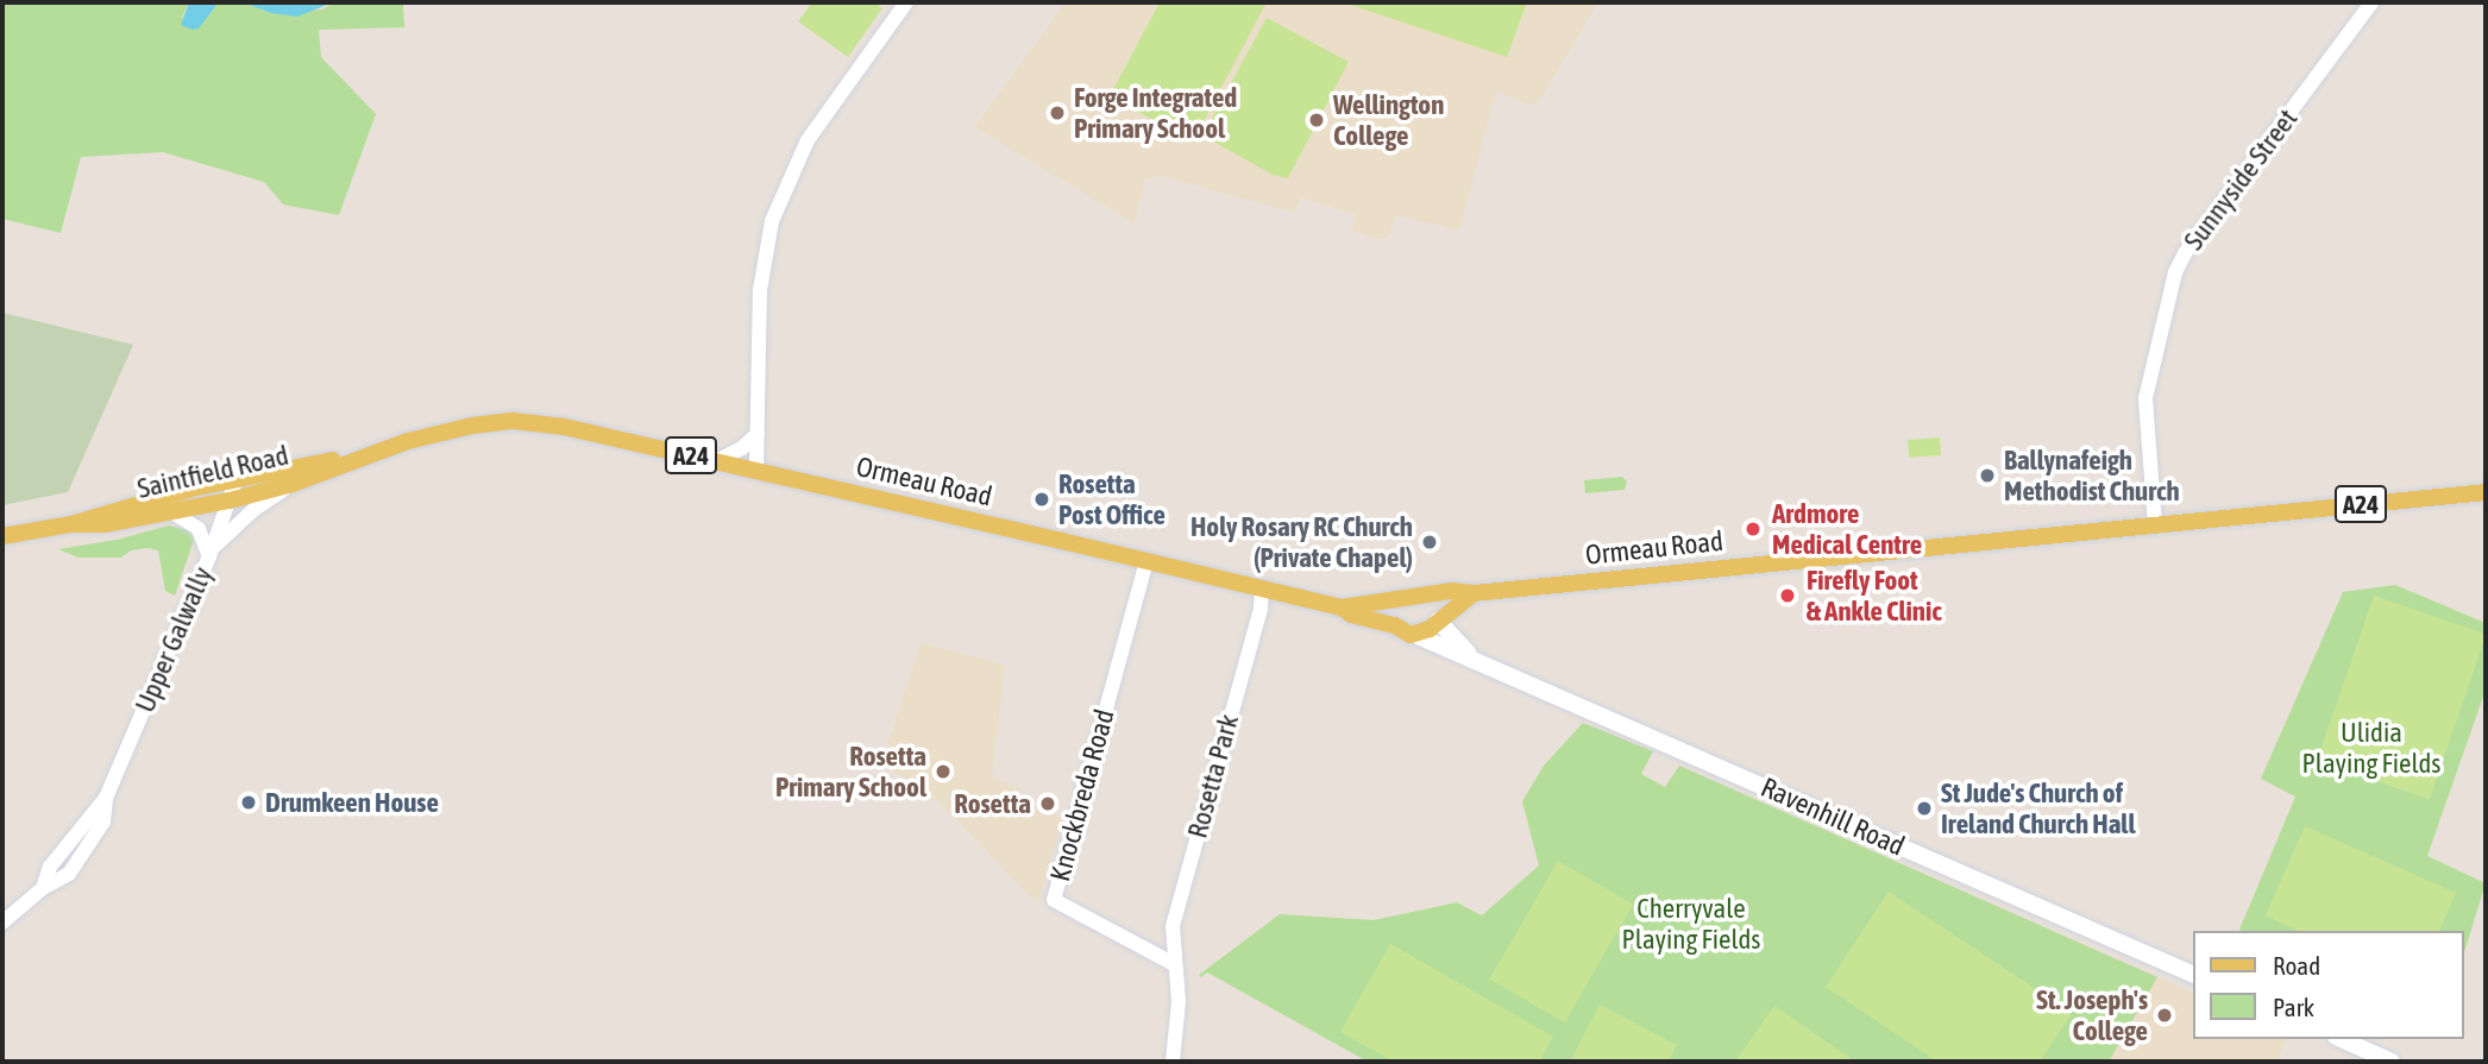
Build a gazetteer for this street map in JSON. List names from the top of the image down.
{
  "streets": {
    "main road": [
      "A24",
      "Saintfield Road",
      "Ormeau Road",
      "Ravenhill Road"
    ],
    "street": [
      "Sunnyside Street",
      "Upper Galwally",
      "Rosetta Park",
      "Knockbreda Road"
    ]
  },
  "crossings": [
    ["Sunnyside Street", "Ormeau Road"],
    ["Saintfield Road", "Ormeau Road"],
    ["Saintfield Road", "Upper Galwally"],
    ["Ormeau Road", "Rosetta Park"],
    ["Ormeau Road", "Knockbreda Road"],
    ["Ormeau Road", "Ravenhill Road"],
    ["Rosetta Park", "Knockbreda Road"]
  ],
  "parks": ["Ulidia Playing Fields", "Cherryvale Playing Fields"],
  "places": [
    "Forge Integrated Primary School",
    "Wellington College",
    "Ballynafeigh Methodist Church",
    "Rosetta Post Office",
    "Ardmore Medical Centre",
    "Holy Rosary RC Church (Private Chapel)",
    "Firefly Foot & Ankle Clinic",
    "Rosetta Primary School",
    "Drumkeen House",
    "Rosetta",
    "St Jude's Church of Ireland Church Hall",
    "St. Joseph's College"
  ],
  "legend": ["Road", "Park"]
}
